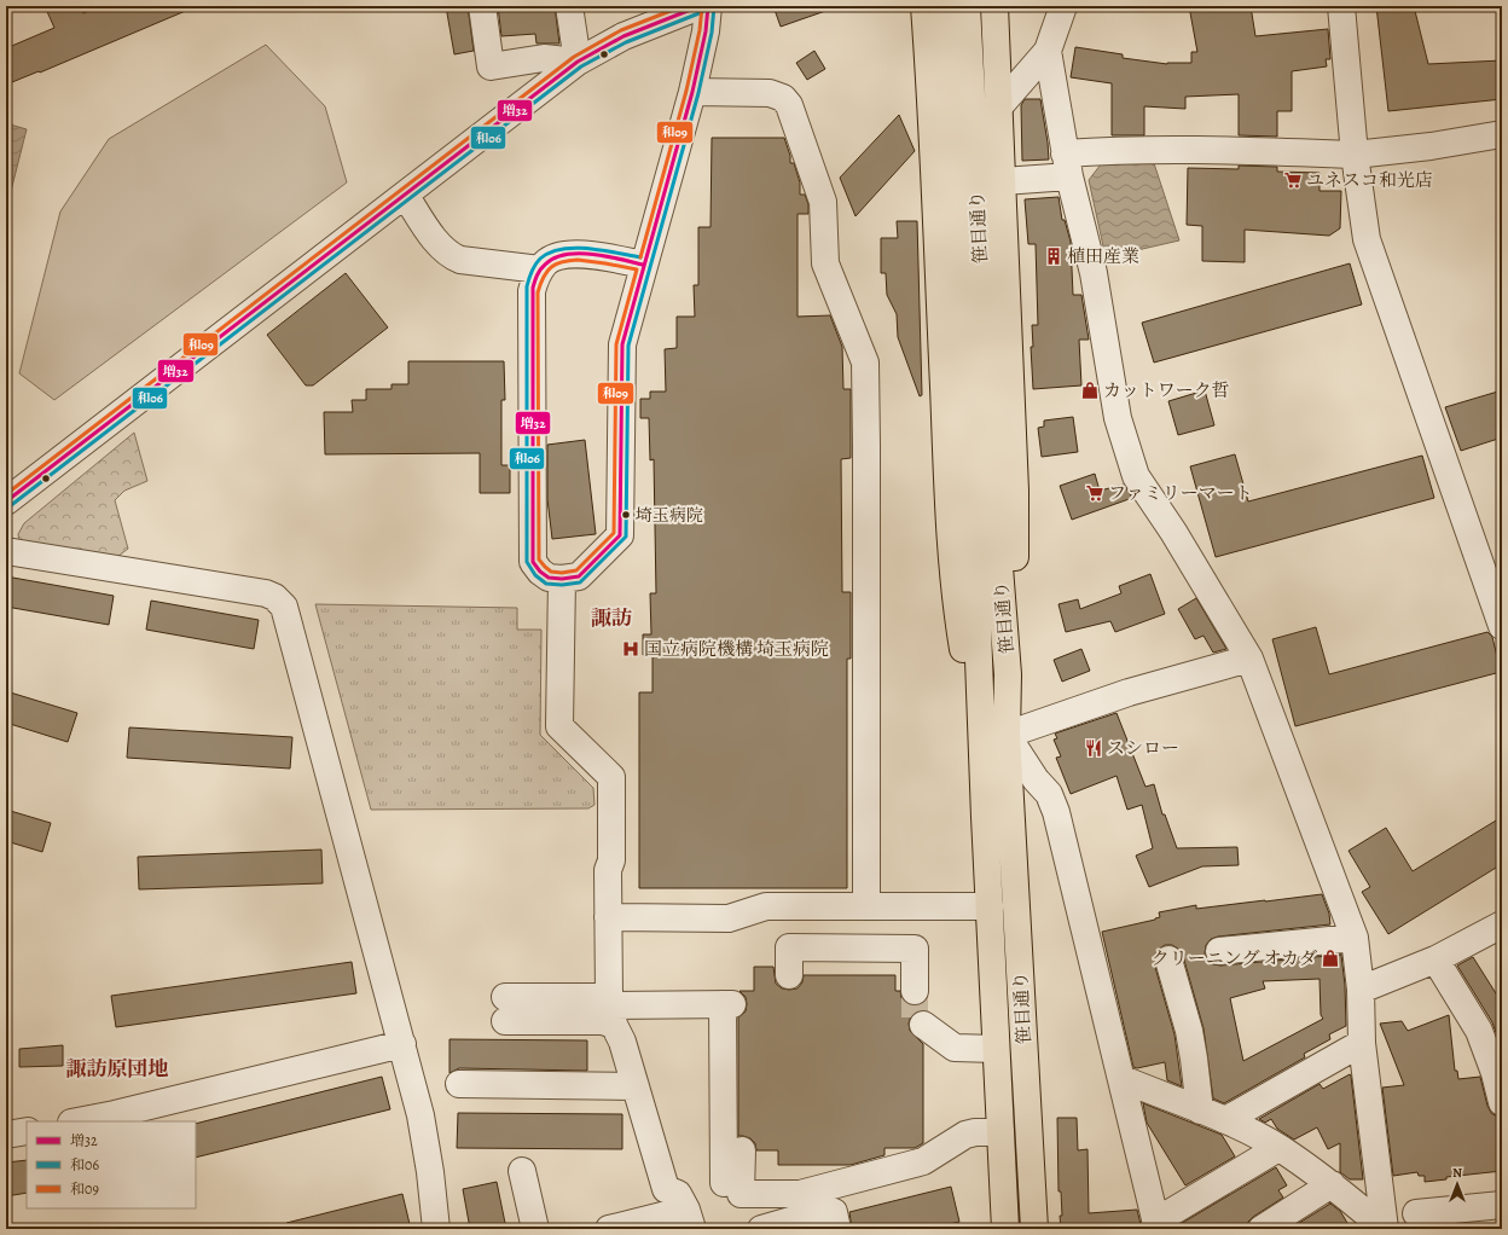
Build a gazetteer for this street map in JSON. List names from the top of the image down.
{
  "streets": {
    "main road": ["笹目通り"]
  },
  "districts": ["諏訪", "諏訪原団地"],
  "places": {
    "supermarket": ["ユネスコ和光店", "ファミリーマート"],
    "building": ["植田産業"],
    "shop": ["カットワーク哲", "クリーニング オカダ"],
    "other": ["埼玉病院"],
    "hospital": ["国立病院機構 埼玉病院"],
    "restaurant": ["スシロー"]
  },
  "lines": ["transit line 増32", "transit line 和06", "transit line 和09"],
  "legend": ["増32", "和06", "和09"],
  "north": "top"
}
